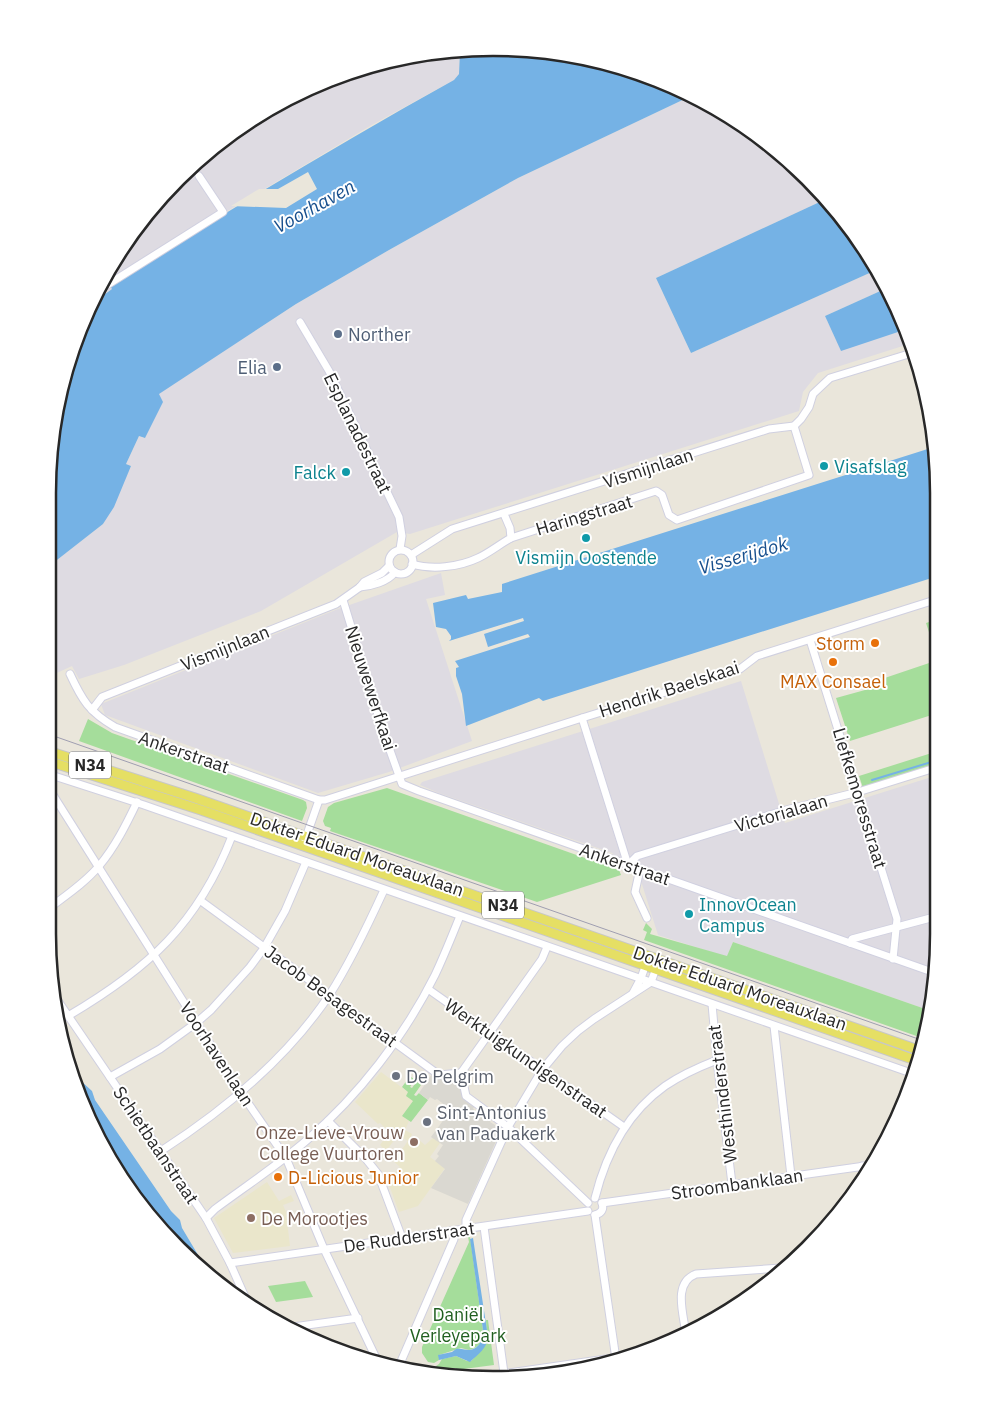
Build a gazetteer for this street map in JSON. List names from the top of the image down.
{
  "streets": {
    "main road": ["N34", "Dokter Eduard Moreauxlaan"],
    "street": [
      "Esplanadestraat",
      "Vismijnlaan",
      "Haringstraat",
      "Nieuwewerfkaai",
      "Hendrik Baelskaai",
      "Ankerstraat",
      "Liefkemoresstraat",
      "Victorialaan",
      "Jacob Besagestraat",
      "Voorhavenlaan",
      "Werktuigkundigenstraat",
      "Westhinderstraat",
      "Schietbaanstraat",
      "Stroombanklaan",
      "De Rudderstraat"
    ]
  },
  "crossings": [
    ["Esplanadestraat", "Vismijnlaan"],
    ["Vismijnlaan", "Haringstraat"],
    ["Vismijnlaan", "Nieuwewerfkaai"],
    ["Vismijnlaan", "Ankerstraat"],
    ["Nieuwewerfkaai", "Hendrik Baelskaai"],
    ["Nieuwewerfkaai", "Ankerstraat"],
    ["Hendrik Baelskaai", "Ankerstraat"],
    ["Hendrik Baelskaai", "Liefkemoresstraat"],
    ["Ankerstraat", "Liefkemoresstraat"],
    ["Ankerstraat", "Victorialaan"],
    ["Liefkemoresstraat", "Victorialaan"],
    ["Dokter Eduard Moreauxlaan", "Westhinderstraat"],
    ["Voorhavenlaan", "De Rudderstraat"],
    ["Westhinderstraat", "Stroombanklaan"],
    ["Schietbaanstraat", "De Rudderstraat"],
    ["Stroombanklaan", "De Rudderstraat"]
  ],
  "water": ["Voorhaven", "Visserijdok"],
  "parks": ["Daniël Verleyepark"],
  "places": [
    "Norther",
    "Elia",
    "Visafslag",
    "Falck",
    "Vismijn Oostende",
    "Storm",
    "MAX Consael",
    "InnovOcean Campus",
    "De Pelgrim",
    "Sint-Antonius van Paduakerk",
    "Onze-Lieve-Vrouw College Vuurtoren",
    "D-Licious Junior",
    "De Morootjes"
  ]
}
